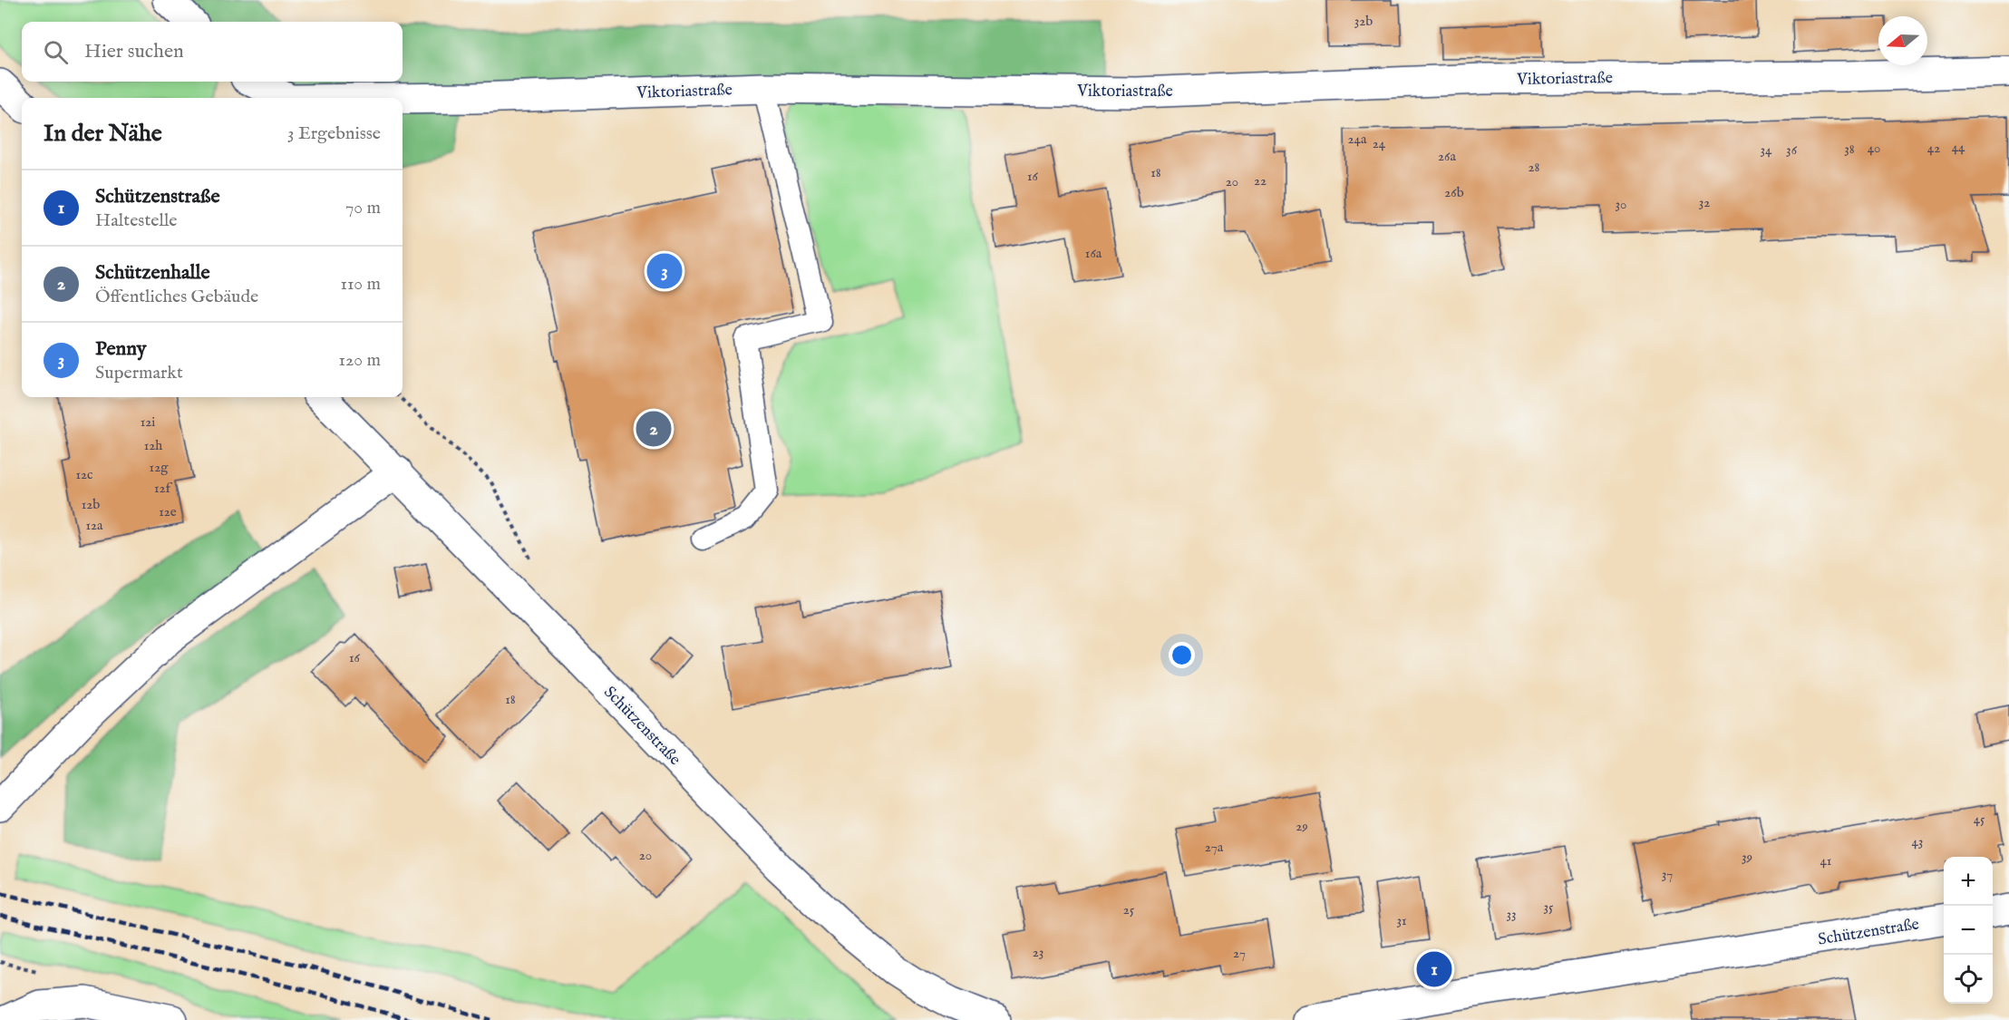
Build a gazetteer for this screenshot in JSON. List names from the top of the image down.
{
  "streets": {
    "street": ["Viktoriastraße", "Schützenstraße"]
  },
  "house_numbers": [
    "32b",
    "24a",
    "24",
    "44",
    "40",
    "42",
    "38",
    "34",
    "36",
    "26a",
    "28",
    "18",
    "16",
    "22",
    "20",
    "26b",
    "32",
    "30",
    "16a",
    "12i",
    "12h",
    "12g",
    "12c",
    "12f",
    "12b",
    "12e",
    "12a",
    "16",
    "18",
    "45",
    "29",
    "43",
    "27a",
    "20",
    "39",
    "41",
    "37",
    "35",
    "25",
    "33",
    "31",
    "23",
    "27"
  ],
  "north": "left",
  "page": {
    "search": "Hier suchen",
    "heading": ["In der Nähe", "3 Ergebnisse"],
    "list": [
      {
        "mark": "1",
        "name": "Schützenstraße",
        "note": "Haltestelle",
        "value": "70 m"
      },
      {
        "mark": "2",
        "name": "Schützenhalle",
        "note": "Öffentliches Gebäude",
        "value": "110 m"
      },
      {
        "mark": "3",
        "name": "Penny",
        "note": "Supermarkt",
        "value": "120 m"
      }
    ],
    "pins": ["3", "2", "1"],
    "map_buttons": ["+", "−"]
  }
}
